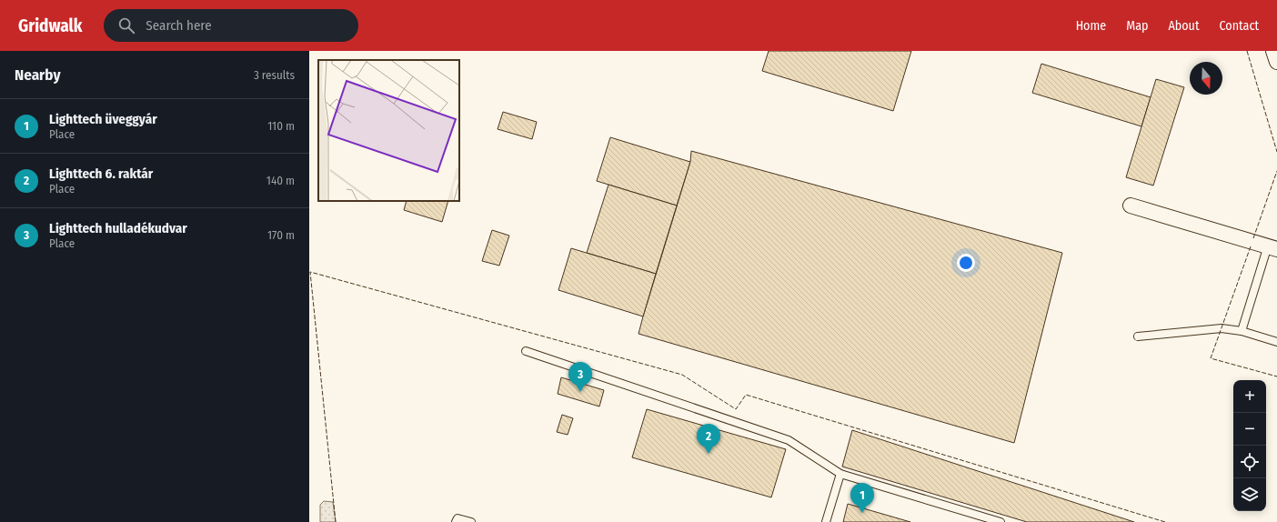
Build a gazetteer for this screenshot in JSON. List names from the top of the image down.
{
  "north": "bottom",
  "page": {
    "header": "Gridwalk",
    "search": "Search here",
    "nav": [
      "Home",
      "Map",
      "About",
      "Contact"
    ],
    "heading": ["Nearby", "3 results"],
    "list": [
      {
        "mark": "1",
        "name": "Lighttech üveggyár",
        "note": "Place",
        "value": "110 m"
      },
      {
        "mark": "2",
        "name": "Lighttech 6. raktár",
        "note": "Place",
        "value": "140 m"
      },
      {
        "mark": "3",
        "name": "Lighttech hulladékudvar",
        "note": "Place",
        "value": "170 m"
      }
    ],
    "pins": ["3", "2", "1"],
    "map_buttons": ["+", "−"]
  }
}
